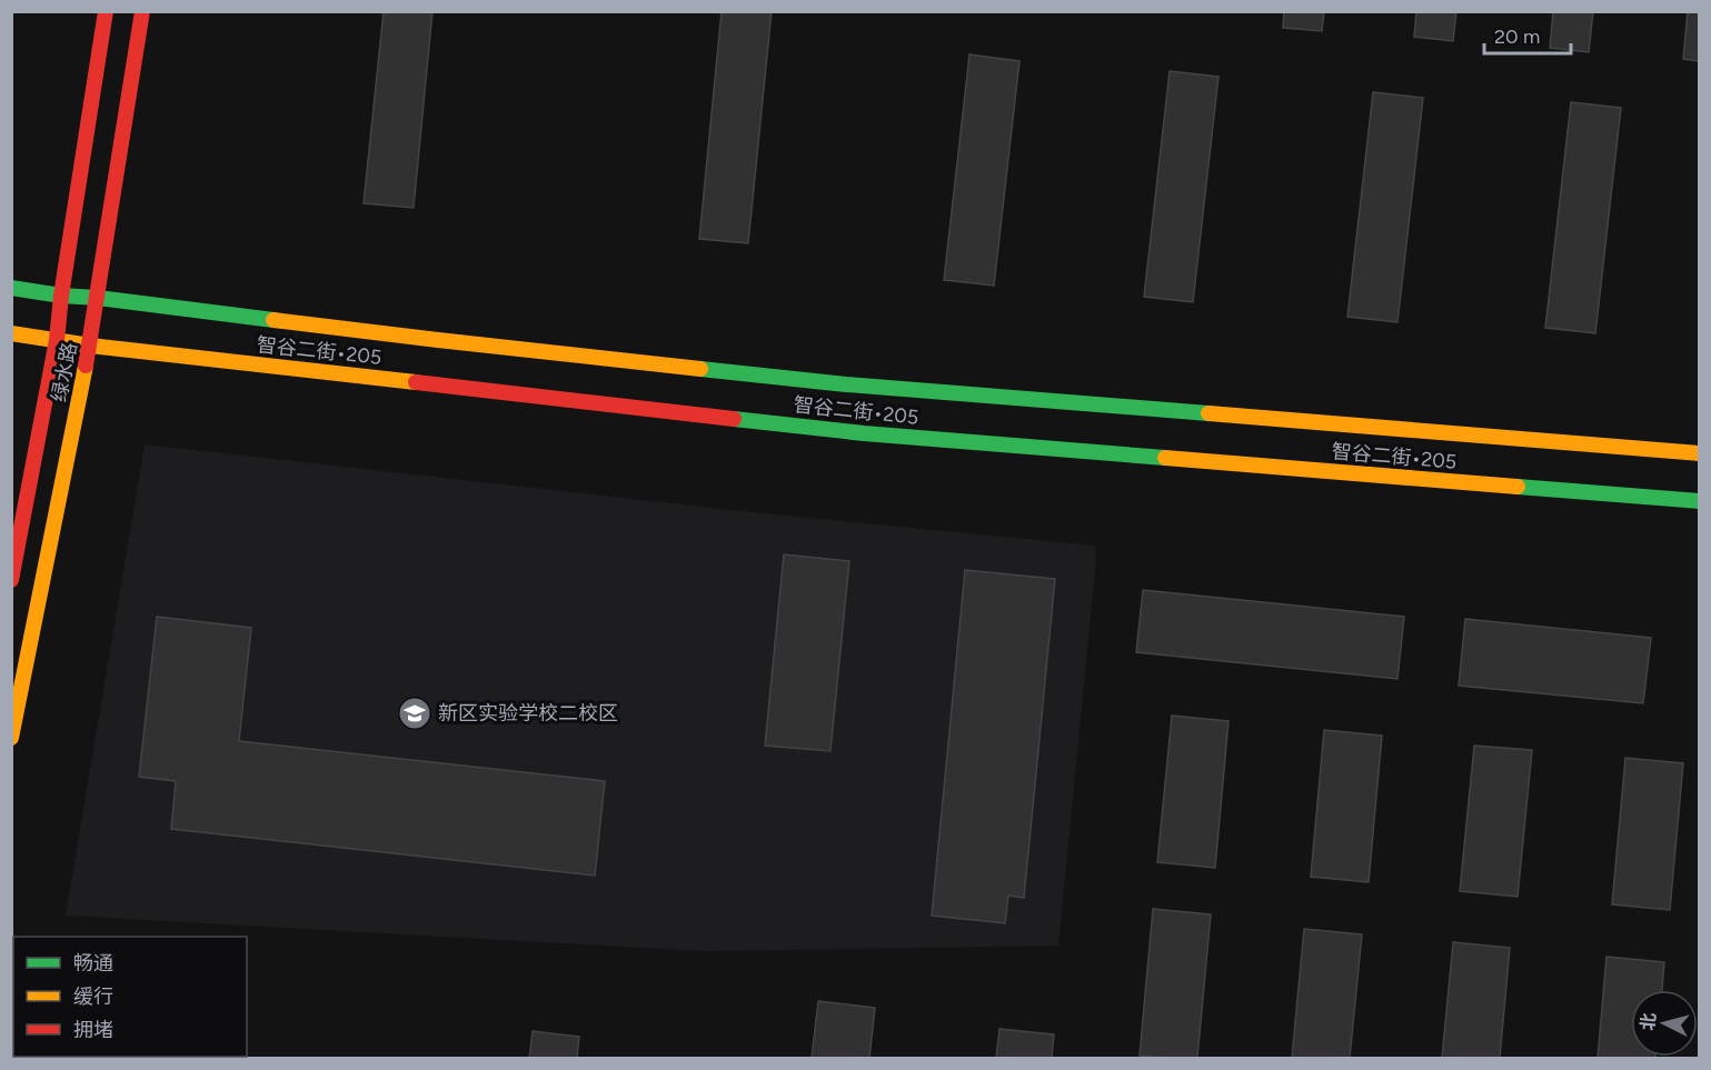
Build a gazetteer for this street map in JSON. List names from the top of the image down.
{
  "streets": {
    "main road": ["智谷二街•205", "绿水路"]
  },
  "crossings": [
    ["智谷二街•205", "绿水路"]
  ],
  "places": {
    "school or university": ["新区实验学校二校区"]
  },
  "legend": ["畅通", "缓行", "拥堵"],
  "scale_bar": "20 m",
  "north": "left"
}
